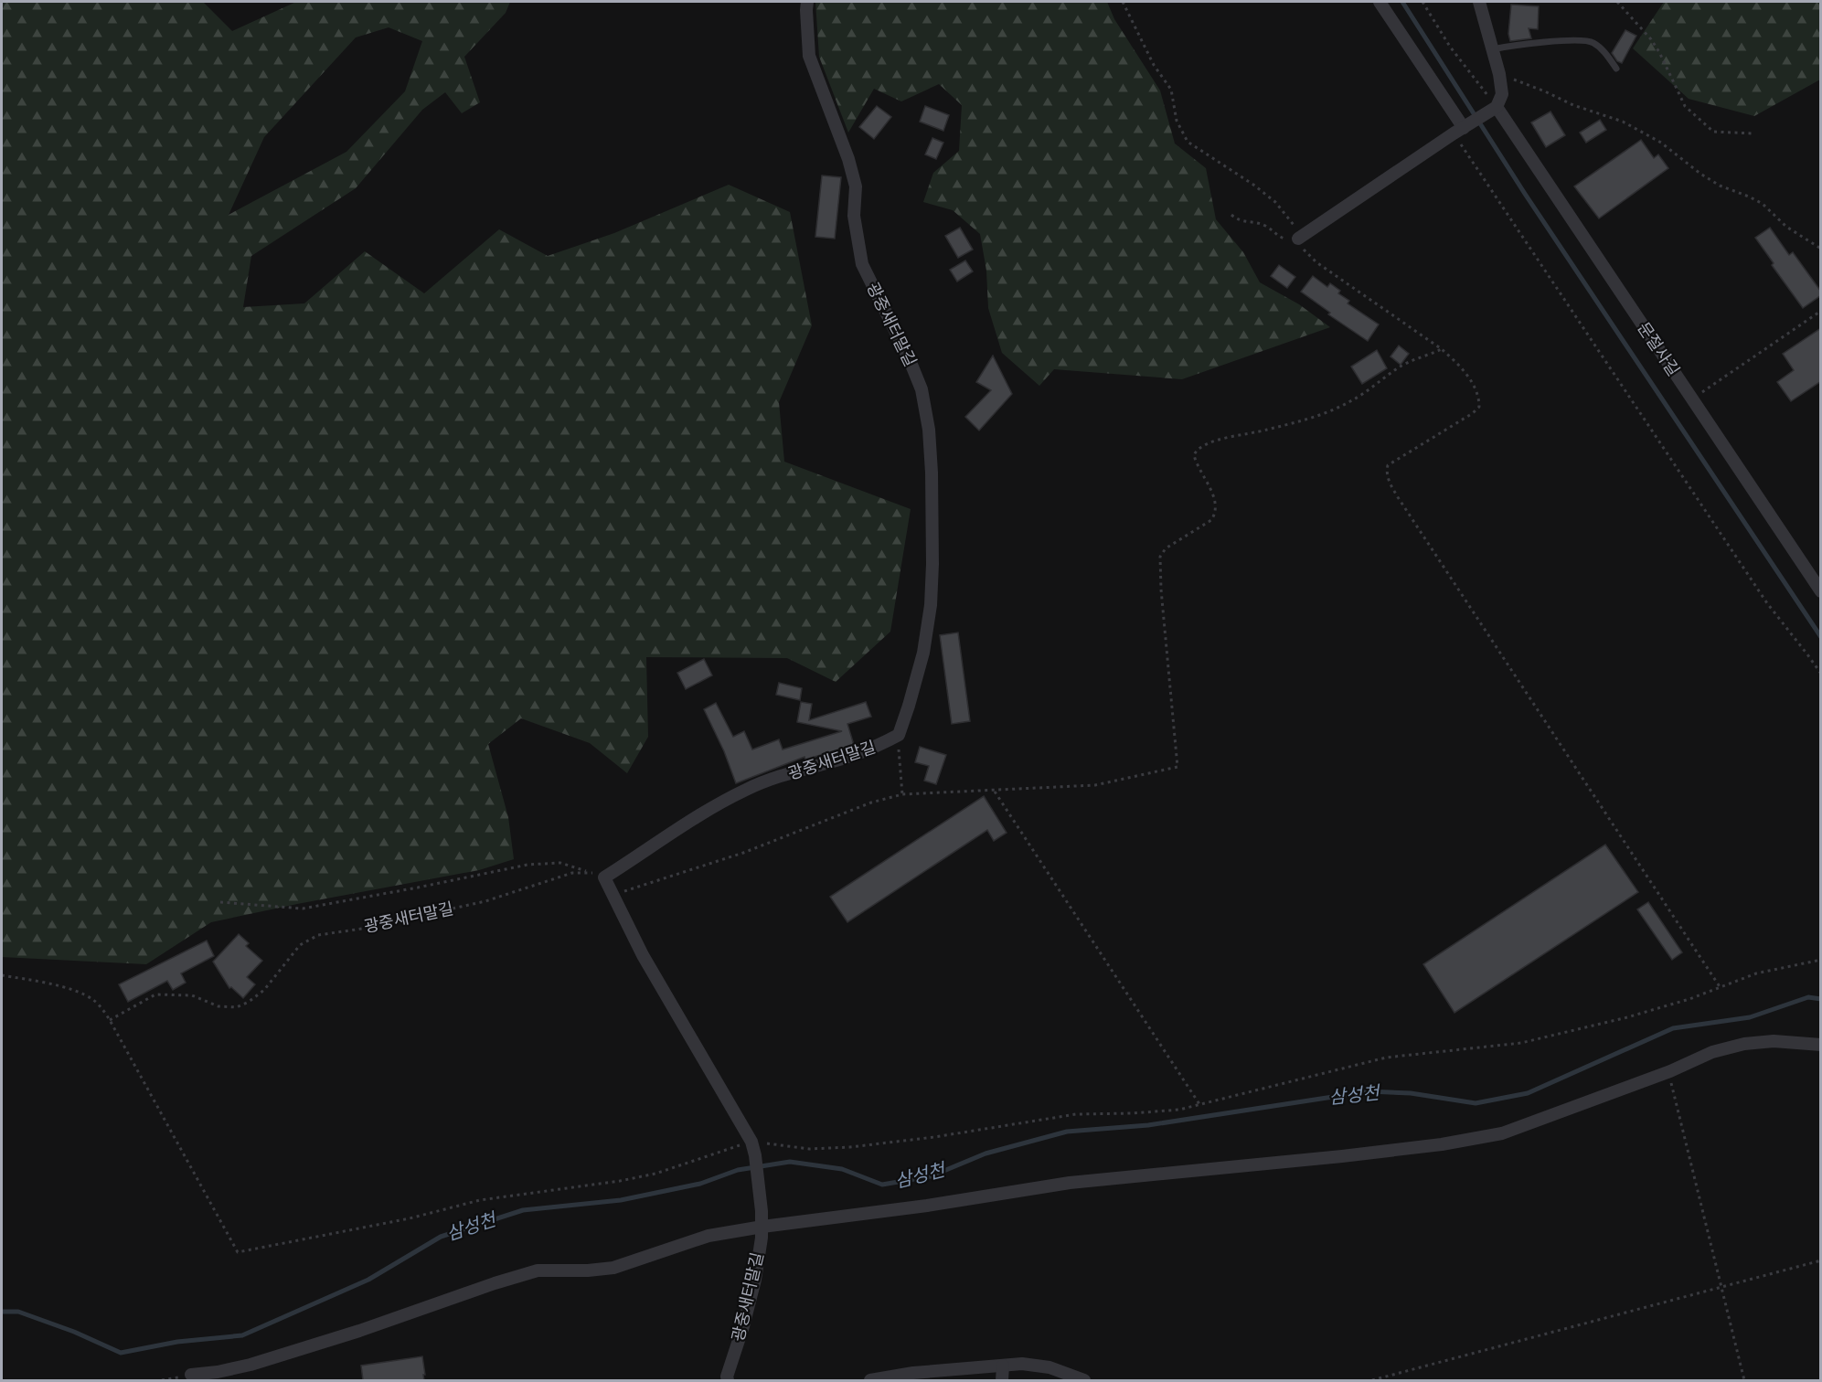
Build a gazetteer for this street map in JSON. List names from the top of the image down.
{
  "streets": {
    "street": ["광중새터말길", "문절사길"]
  },
  "water": ["삼성천"]
}
